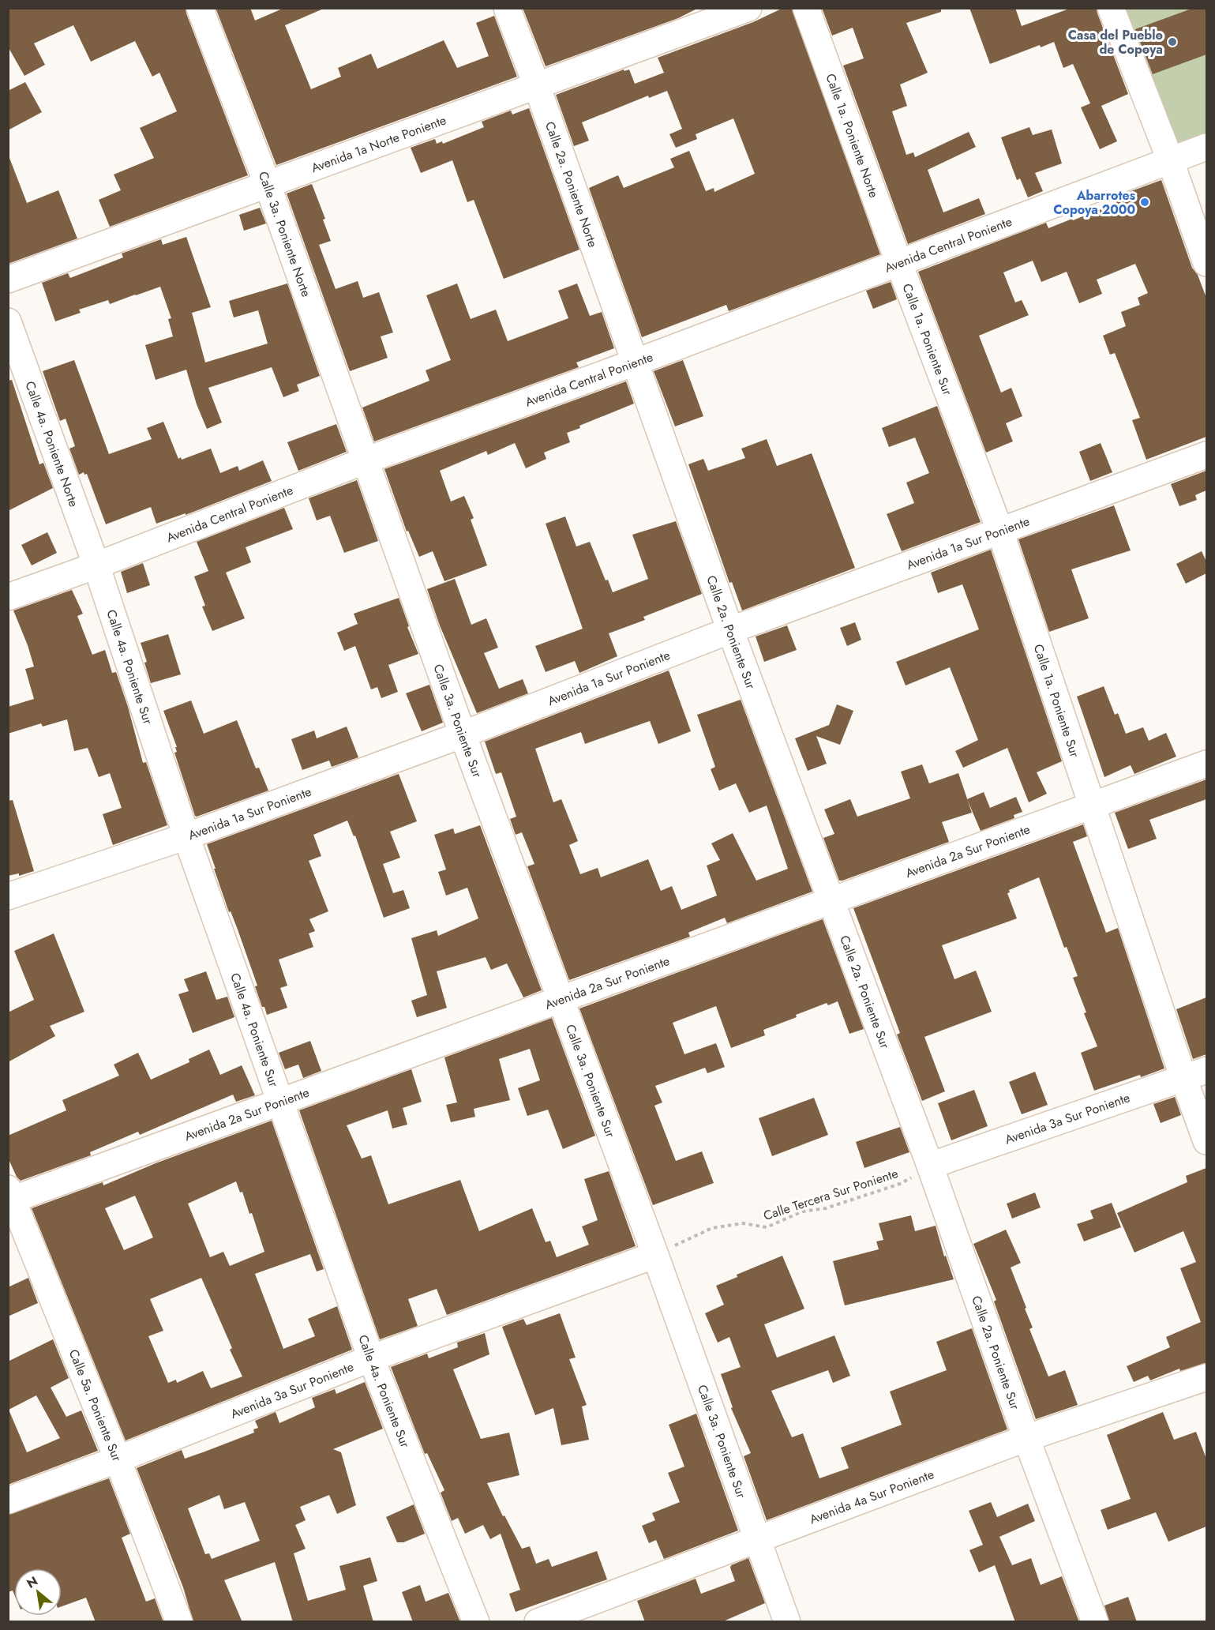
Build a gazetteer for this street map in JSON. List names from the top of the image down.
{
  "streets": {
    "street": [
      "Calle 1a. Poniente Norte",
      "Avenida 1a Norte Poniente",
      "Calle 2a. Poniente Norte",
      "Calle 3a. Poniente Norte",
      "Avenida Central Poniente",
      "Calle 1a. Poniente Sur",
      "Calle 4a. Poniente Norte",
      "Avenida 1a Sur Poniente",
      "Calle 2a. Poniente Sur",
      "Calle 4a. Poniente Sur",
      "Calle 3a. Poniente Sur",
      "Avenida 2a Sur Poniente",
      "Avenida 3a Sur Poniente",
      "Calle 5a. Poniente Sur",
      "Avenida 4a Sur Poniente"
    ],
    "path": ["Calle Tercera Sur Poniente"]
  },
  "crossings": [
    ["Calle 1a. Poniente Norte", "Avenida Central Poniente"],
    ["Calle 1a. Poniente Norte", "Calle 1a. Poniente Sur"],
    ["Avenida 1a Norte Poniente", "Calle 2a. Poniente Norte"],
    ["Avenida 1a Norte Poniente", "Calle 3a. Poniente Norte"],
    ["Calle 2a. Poniente Norte", "Avenida Central Poniente"],
    ["Calle 2a. Poniente Norte", "Calle 2a. Poniente Sur"],
    ["Calle 3a. Poniente Norte", "Avenida Central Poniente"],
    ["Calle 3a. Poniente Norte", "Calle 3a. Poniente Sur"],
    ["Avenida Central Poniente", "Calle 1a. Poniente Sur"],
    ["Avenida Central Poniente", "Calle 4a. Poniente Norte"],
    ["Avenida Central Poniente", "Calle 2a. Poniente Sur"],
    ["Avenida Central Poniente", "Calle 4a. Poniente Sur"],
    ["Avenida Central Poniente", "Calle 3a. Poniente Sur"],
    ["Calle 1a. Poniente Sur", "Avenida 1a Sur Poniente"],
    ["Calle 1a. Poniente Sur", "Avenida 2a Sur Poniente"],
    ["Calle 1a. Poniente Sur", "Avenida 3a Sur Poniente"],
    ["Calle 4a. Poniente Norte", "Calle 4a. Poniente Sur"],
    ["Avenida 1a Sur Poniente", "Calle 2a. Poniente Sur"],
    ["Avenida 1a Sur Poniente", "Calle 4a. Poniente Sur"],
    ["Avenida 1a Sur Poniente", "Calle 3a. Poniente Sur"],
    ["Calle 2a. Poniente Sur", "Avenida 2a Sur Poniente"],
    ["Calle 2a. Poniente Sur", "Avenida 3a Sur Poniente"],
    ["Calle 2a. Poniente Sur", "Calle Tercera Sur Poniente"],
    ["Calle 2a. Poniente Sur", "Avenida 4a Sur Poniente"],
    ["Calle 4a. Poniente Sur", "Avenida 2a Sur Poniente"],
    ["Calle 4a. Poniente Sur", "Avenida 3a Sur Poniente"],
    ["Calle 3a. Poniente Sur", "Avenida 2a Sur Poniente"],
    ["Calle 3a. Poniente Sur", "Avenida 3a Sur Poniente"],
    ["Calle 3a. Poniente Sur", "Calle Tercera Sur Poniente"],
    ["Calle 3a. Poniente Sur", "Avenida 4a Sur Poniente"],
    ["Avenida 2a Sur Poniente", "Calle 5a. Poniente Sur"],
    ["Avenida 3a Sur Poniente", "Calle Tercera Sur Poniente"],
    ["Avenida 3a Sur Poniente", "Calle 5a. Poniente Sur"]
  ],
  "places": ["Casa del Pueblo de Copoya", "Abarrotes Copoya 2000"],
  "north": "top left"
}
